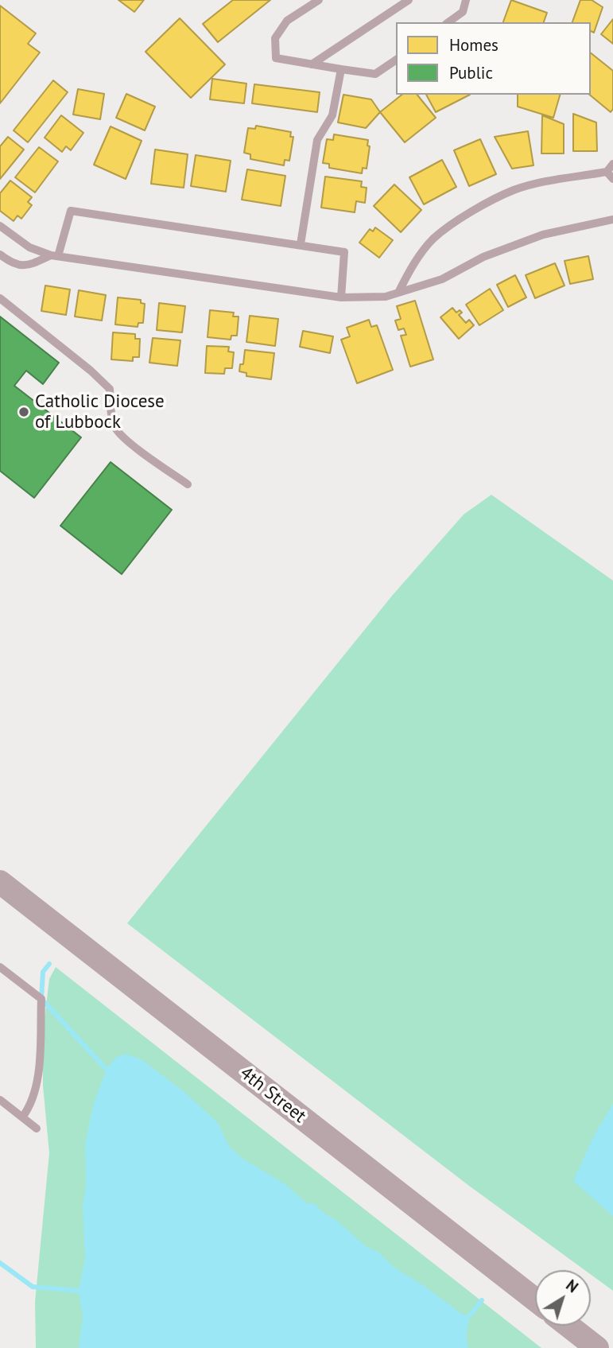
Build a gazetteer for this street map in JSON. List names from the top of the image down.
{
  "streets": {
    "main road": ["4th Street"]
  },
  "places": ["Catholic Diocese of Lubbock"],
  "legend": ["Homes", "Public"],
  "north": "top right"
}
